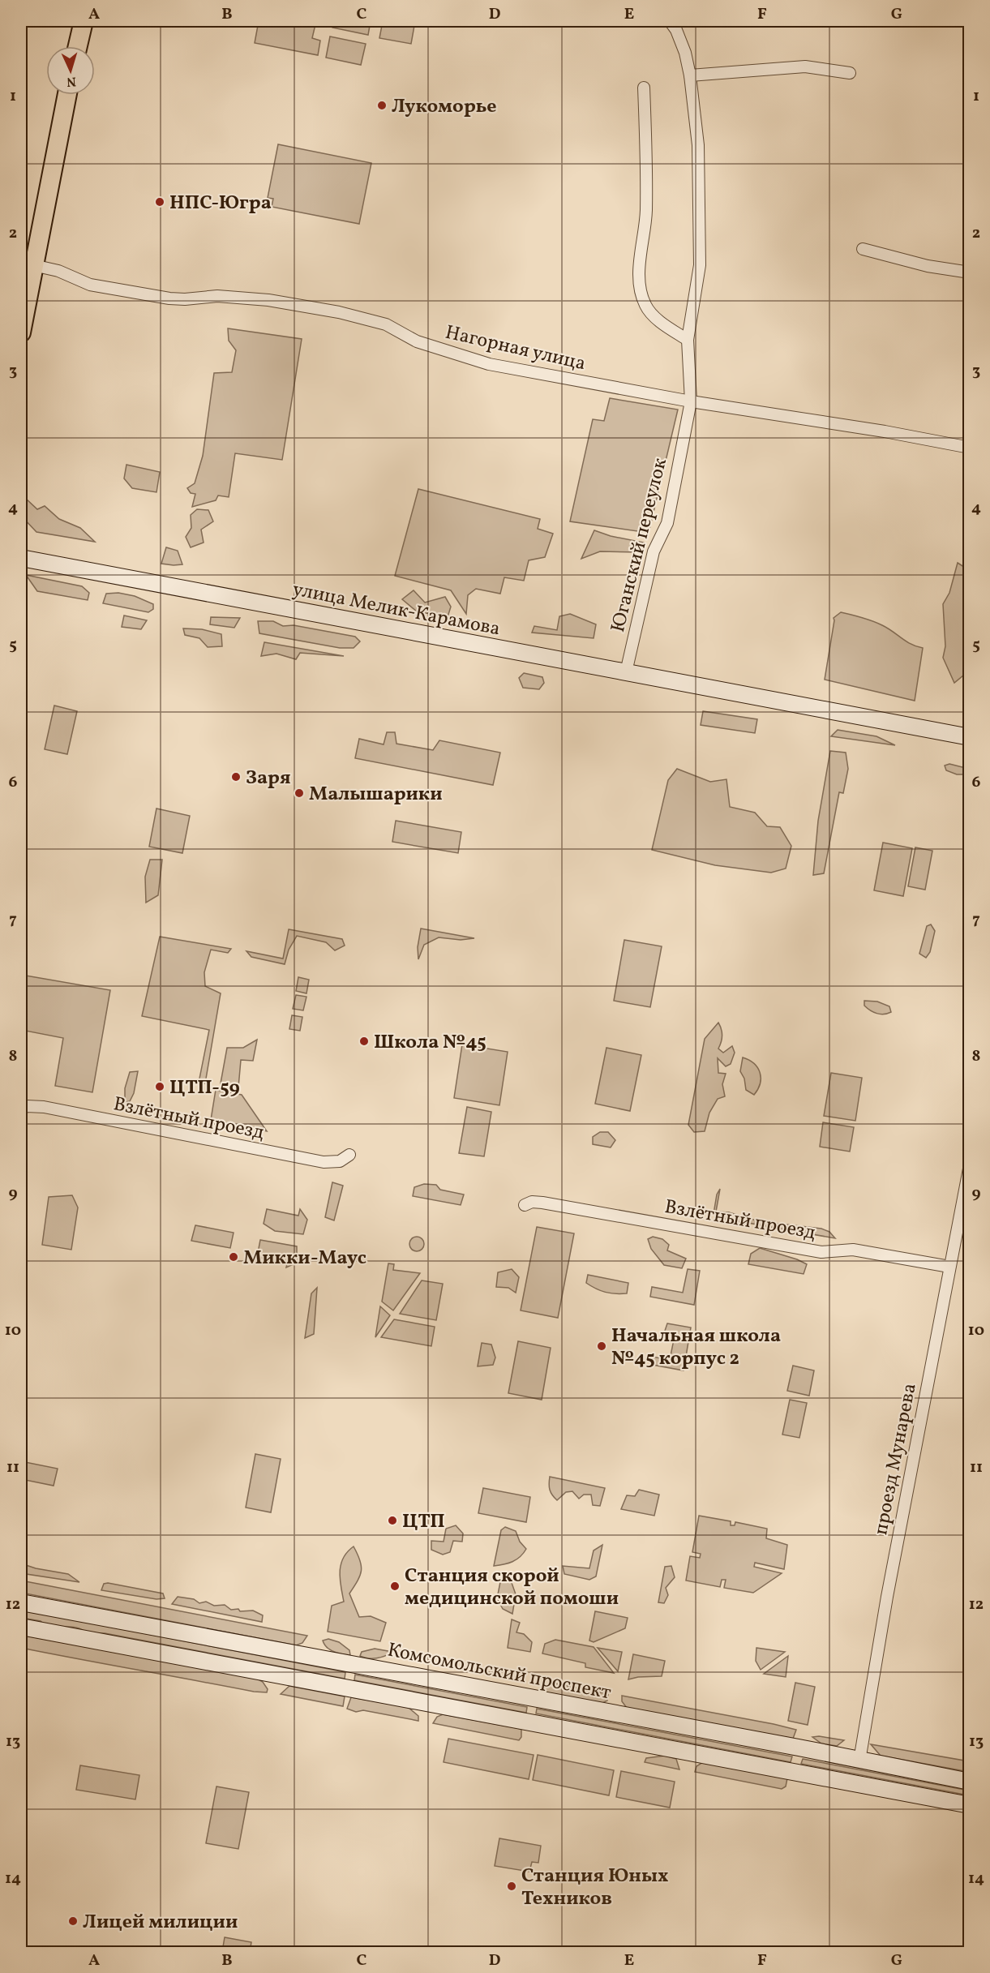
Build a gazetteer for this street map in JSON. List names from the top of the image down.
{
  "streets": {
    "main road": ["улица Мелик-Карамова", "Комсомольский проспект"],
    "street": [
      "Нагорная улица",
      "Юганский переулок",
      "Взлётный проезд",
      "проезд Мунарева"
    ]
  },
  "crossings": [
    ["Нагорная улица", "Юганский переулок"],
    ["Юганский переулок", "улица Мелик-Карамова"],
    ["Взлётный проезд", "проезд Мунарева"],
    ["проезд Мунарева", "Комсомольский проспект"]
  ],
  "places": [
    "Лукоморье",
    "НПС-Югра",
    "Заря",
    "Малышарики",
    "Школа №45",
    "ЦТП-59",
    "Микки-Маус",
    "Начальная школа №45 корпус 2",
    "ЦТП",
    "Cтанция скорой медицинской помоши",
    "Станция Юных Техников",
    "Лицей милиции"
  ],
  "north": "bottom",
  "grid": {
    "columns": [
      "A",
      "B",
      "C",
      "D",
      "E",
      "F",
      "G"
    ],
    "rows": [
      "1",
      "2",
      "3",
      "4",
      "5",
      "6",
      "7",
      "8",
      "9",
      "10",
      "11",
      "12",
      "13",
      "14"
    ]
  }
}
